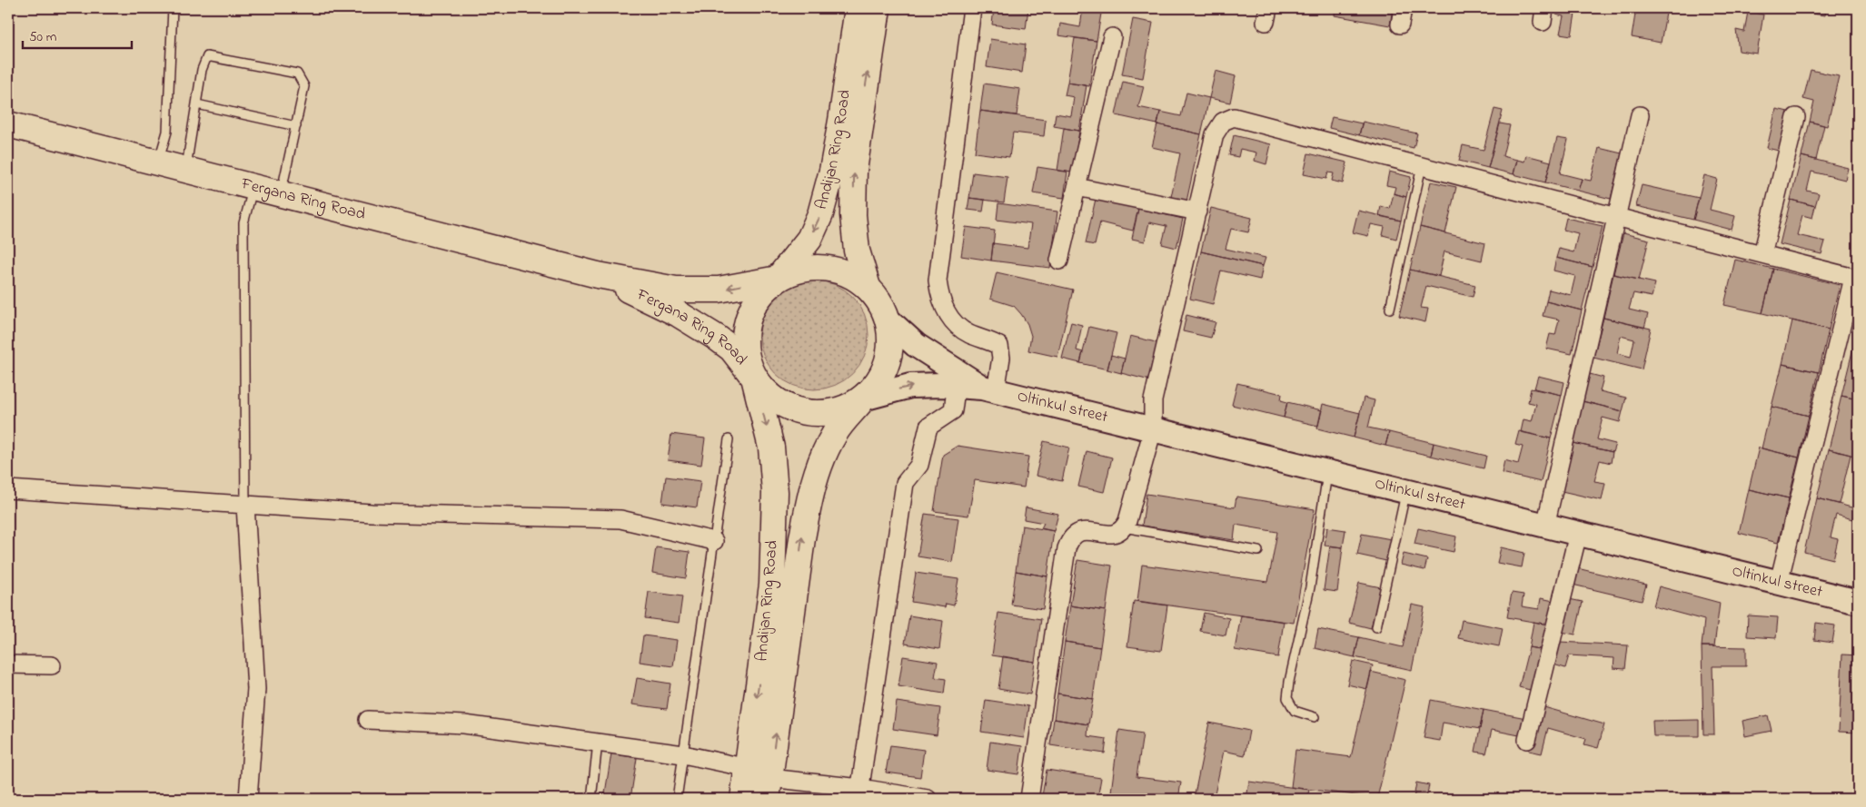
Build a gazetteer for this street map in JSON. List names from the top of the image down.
{
  "streets": {
    "highway": ["Andijan Ring Road", "Fergana Ring Road"],
    "main road": ["Oltinkul street"]
  },
  "crossings": [
    ["Andijan Ring Road", "Fergana Ring Road"],
    ["Andijan Ring Road", "Oltinkul street"],
    ["Fergana Ring Road", "Oltinkul street"]
  ],
  "scale_bar": "50 m"
}
